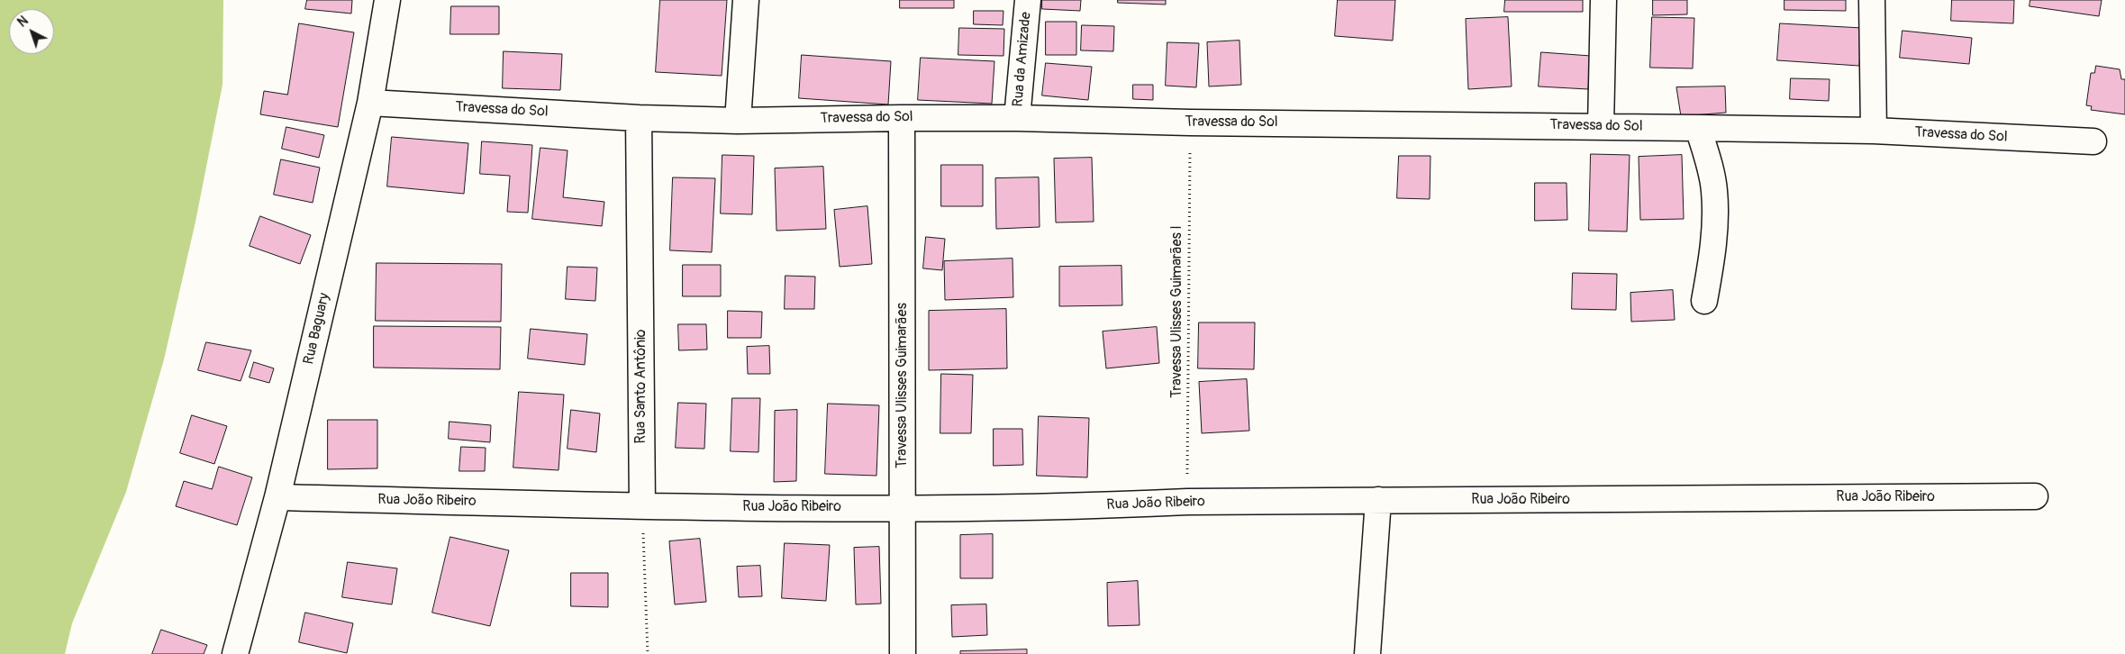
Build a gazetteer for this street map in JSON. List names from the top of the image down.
{
  "streets": {
    "street": [
      "Rua da Amizade",
      "Travessa do Sol",
      "Rua Baguary",
      "Travessa Ulisses Guimarães",
      "Rua Santo Antônio",
      "Rua João Ribeiro"
    ],
    "path": ["Travessa Ulisses Guimarães I"]
  },
  "crossings": [
    ["Rua da Amizade", "Travessa do Sol"],
    ["Travessa do Sol", "Travessa Ulisses Guimarães I"],
    ["Travessa do Sol", "Rua Baguary"],
    ["Travessa do Sol", "Travessa Ulisses Guimarães"],
    ["Travessa do Sol", "Rua Santo Antônio"],
    ["Travessa Ulisses Guimarães I", "Rua João Ribeiro"],
    ["Rua Baguary", "Rua João Ribeiro"],
    ["Travessa Ulisses Guimarães", "Rua João Ribeiro"],
    ["Rua Santo Antônio", "Rua João Ribeiro"]
  ],
  "north": "top left"
}
